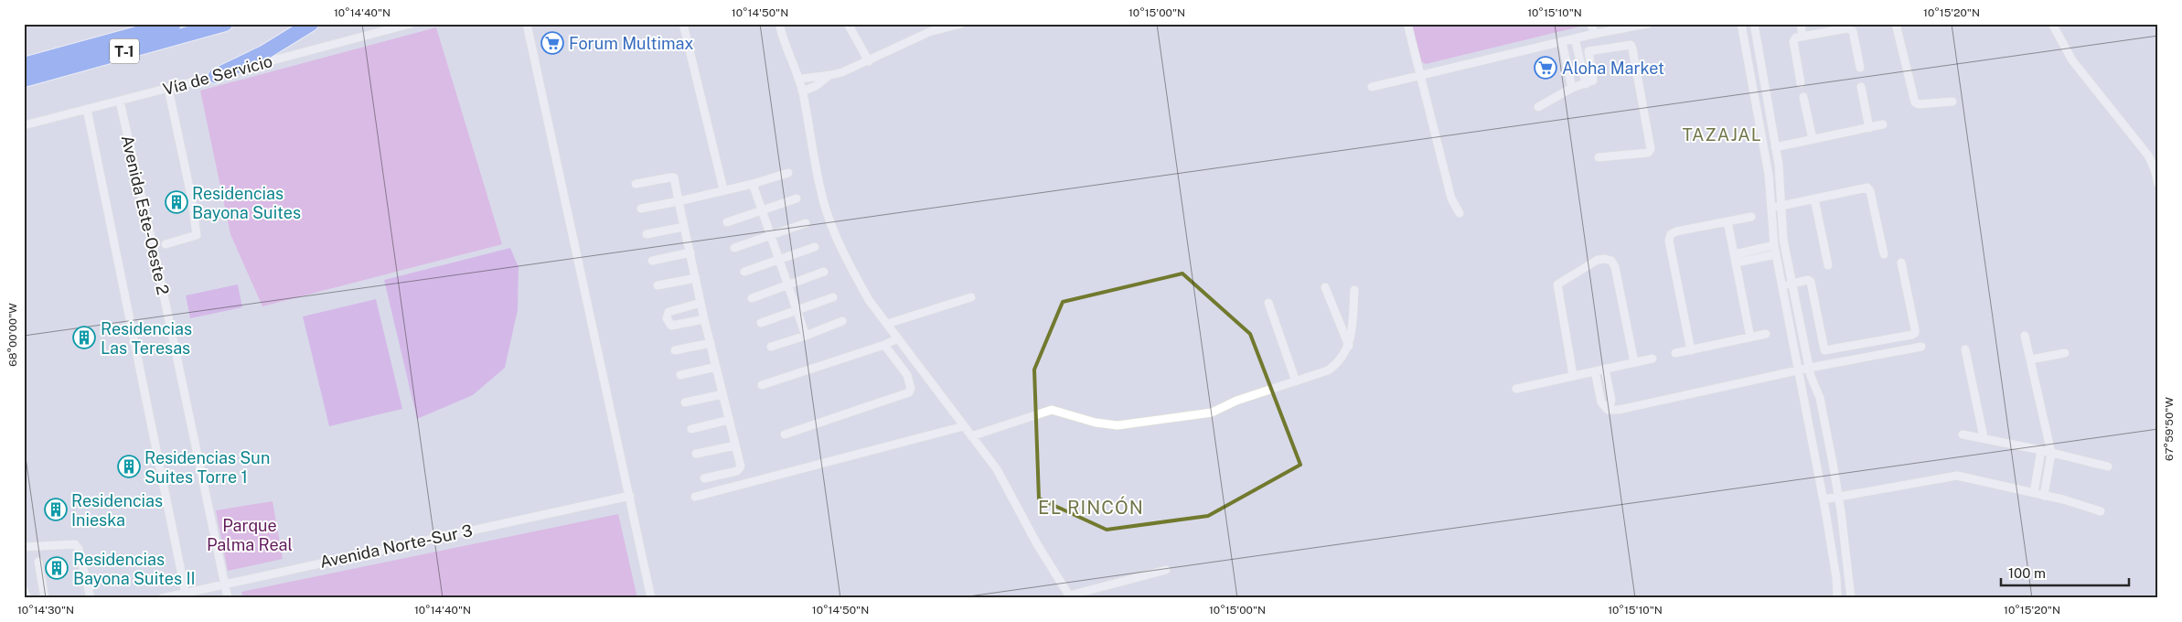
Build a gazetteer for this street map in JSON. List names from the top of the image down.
{
  "streets": {
    "highway": ["T-1"],
    "street": ["Vía de Servicio", "Avenida Este-Oeste 2", "Avenida Norte-Sur 3"]
  },
  "crossings": [
    ["Vía de Servicio", "Avenida Este-Oeste 2"],
    ["Avenida Este-Oeste 2", "Avenida Norte-Sur 3"]
  ],
  "districts": ["TAZAJAL", "EL RINCÓN"],
  "parks": ["Parque Palma Real"],
  "places": {
    "supermarket": ["Forum Multimax", "Aloha Market"],
    "building": [
      "Residencias Bayona Suites",
      "Residencias Las Teresas",
      "Residencias Sun Suites Torre 1",
      "Residencias Inieska",
      "Residencias Bayona Suites II"
    ]
  },
  "scale_bar": "100 m",
  "coordinates": [
    "10°14'40\"N",
    "10°14'50\"N",
    "10°15'00\"N",
    "10°15'10\"N",
    "10°15'20\"N",
    "68°00'00\"W",
    "67°59'50\"W",
    "10°14'30\"N"
  ]
}
